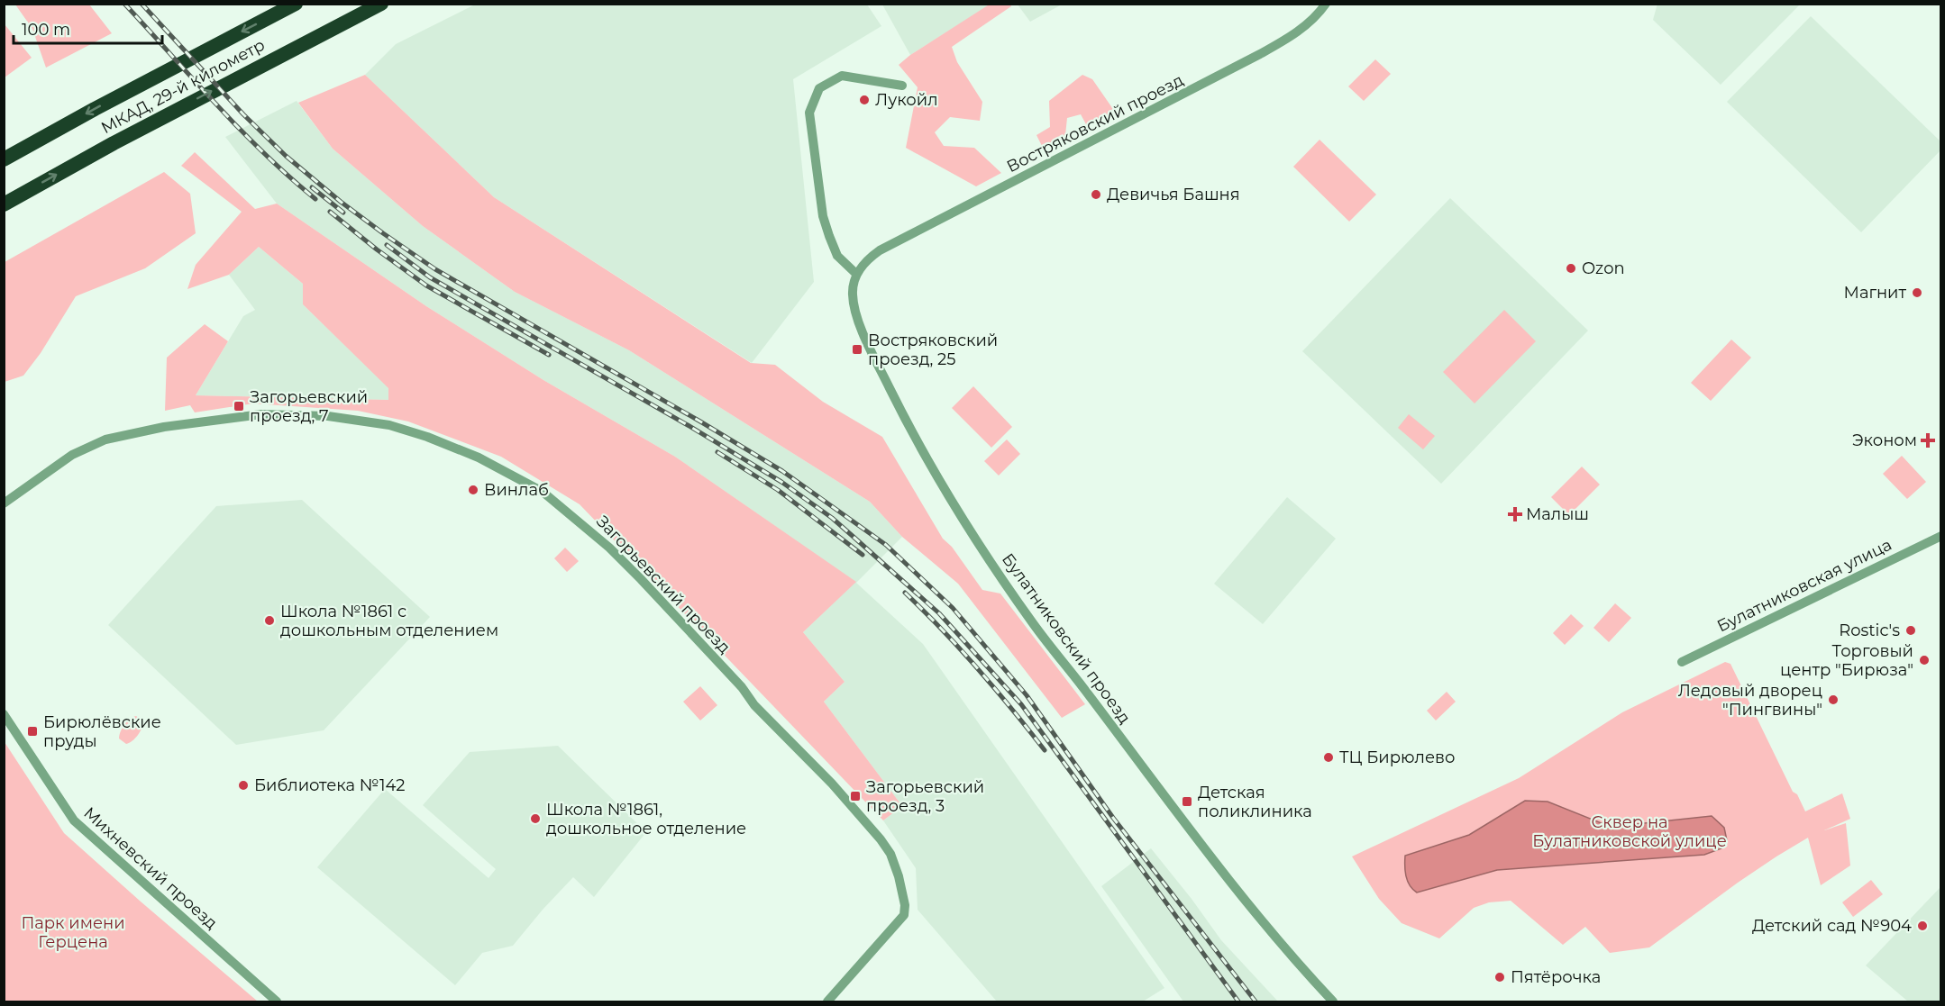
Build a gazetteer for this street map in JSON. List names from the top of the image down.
{
  "streets": {
    "highway": ["МКАД, 29-й километр"],
    "street": [
      "Востряковский проезд",
      "Загорьевский проезд",
      "Булатниковская улица",
      "Булатниковский проезд",
      "Михневский проезд"
    ]
  },
  "crossings": [
    ["Востряковский проезд", "Булатниковский проезд"]
  ],
  "parks": ["Сквер на Булатниковской улице", "Парк имени Герцена"],
  "places": {
    "other": [
      "Лукойл",
      "Девичья Башня",
      "Ozon",
      "Магнит",
      "Винлаб",
      "Школа №1861 с дошкольным отделением",
      "Rostic's",
      "Торговый центр \"Бирюза\"",
      "Ледовый дворец \"Пингвины\"",
      "ТЦ Бирюлево",
      "Библиотека №142",
      "Школа №1861, дошкольное отделение",
      "Детский сад №904",
      "Пятёрочка"
    ],
    "transit": [
      "Востряковский проезд, 25",
      "Загорьевский проезд, 7",
      "Бирюлёвские пруды",
      "Загорьевский проезд, 3",
      "Детская поликлиника"
    ],
    "health": ["Эконом", "Малыш"]
  },
  "scale_bar": "100 m"
}
